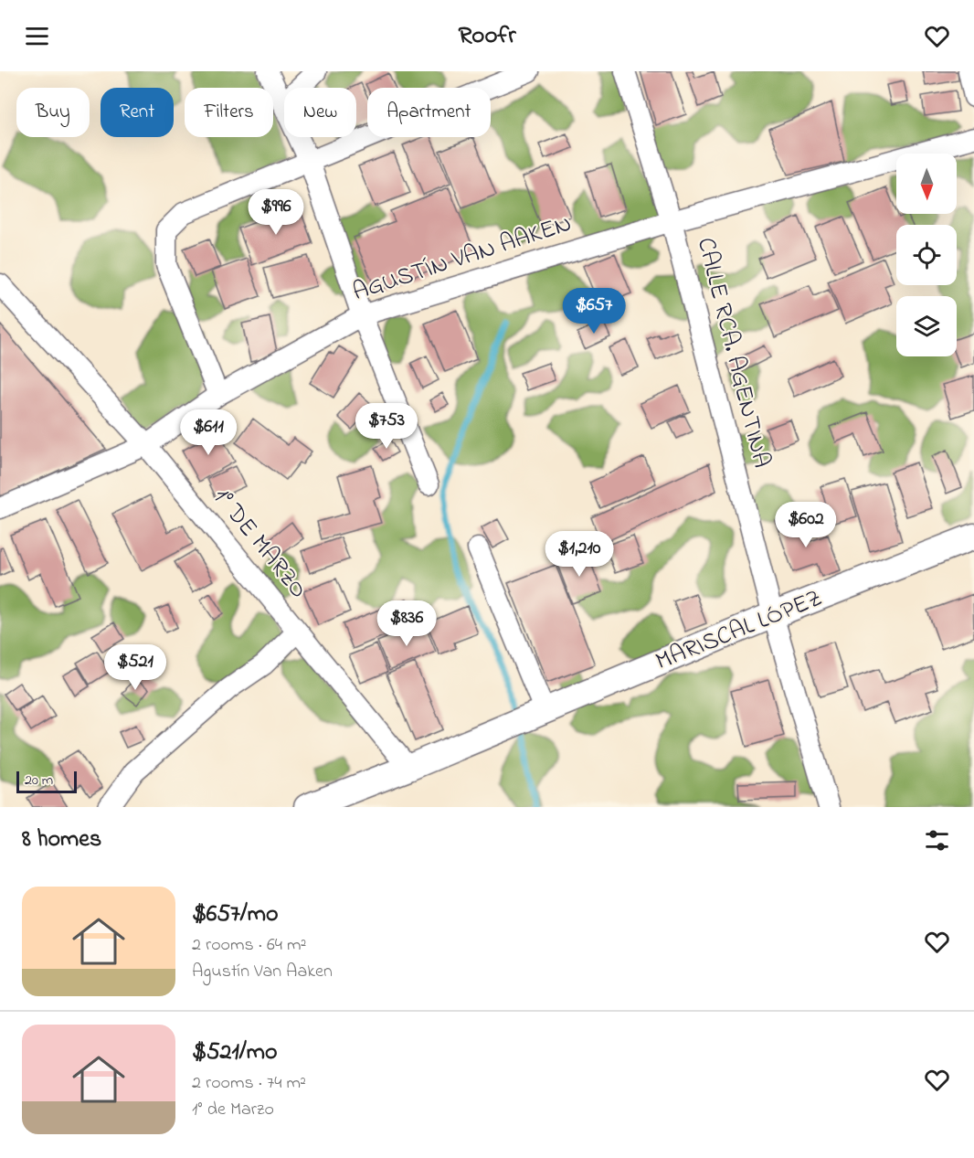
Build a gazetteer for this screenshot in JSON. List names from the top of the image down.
{
  "streets": {
    "street": [
      "AGUSTÍN VAN AAKEN",
      "CALLE RCA. AGENTINA",
      "1° DE MARZO",
      "MARISCAL LÓPEZ"
    ]
  },
  "crossings": [
    ["AGUSTÍN VAN AAKEN", "CALLE RCA. AGENTINA"],
    ["AGUSTÍN VAN AAKEN", "1° DE MARZO"],
    ["CALLE RCA. AGENTINA", "MARISCAL LÓPEZ"],
    ["1° DE MARZO", "MARISCAL LÓPEZ"]
  ],
  "scale_bar": "20 m",
  "north": "bottom",
  "page": {
    "header": "Roofr",
    "chip": [
      "Buy",
      "Rent",
      "Filters",
      "New",
      "Apartment"
    ],
    "price": [
      "$996",
      "$657",
      "$753",
      "$611",
      "$602",
      "$1,210",
      "$836",
      "$521"
    ],
    "scale": "20 m",
    "heading": "8 homes",
    "list": [
      {
        "name": "$657/mo",
        "note": "2 rooms · 64 m² · Agustín Van Aaken"
      },
      {
        "name": "$521/mo",
        "note": "2 rooms · 74 m² · 1° de Marzo"
      }
    ]
  }
}
